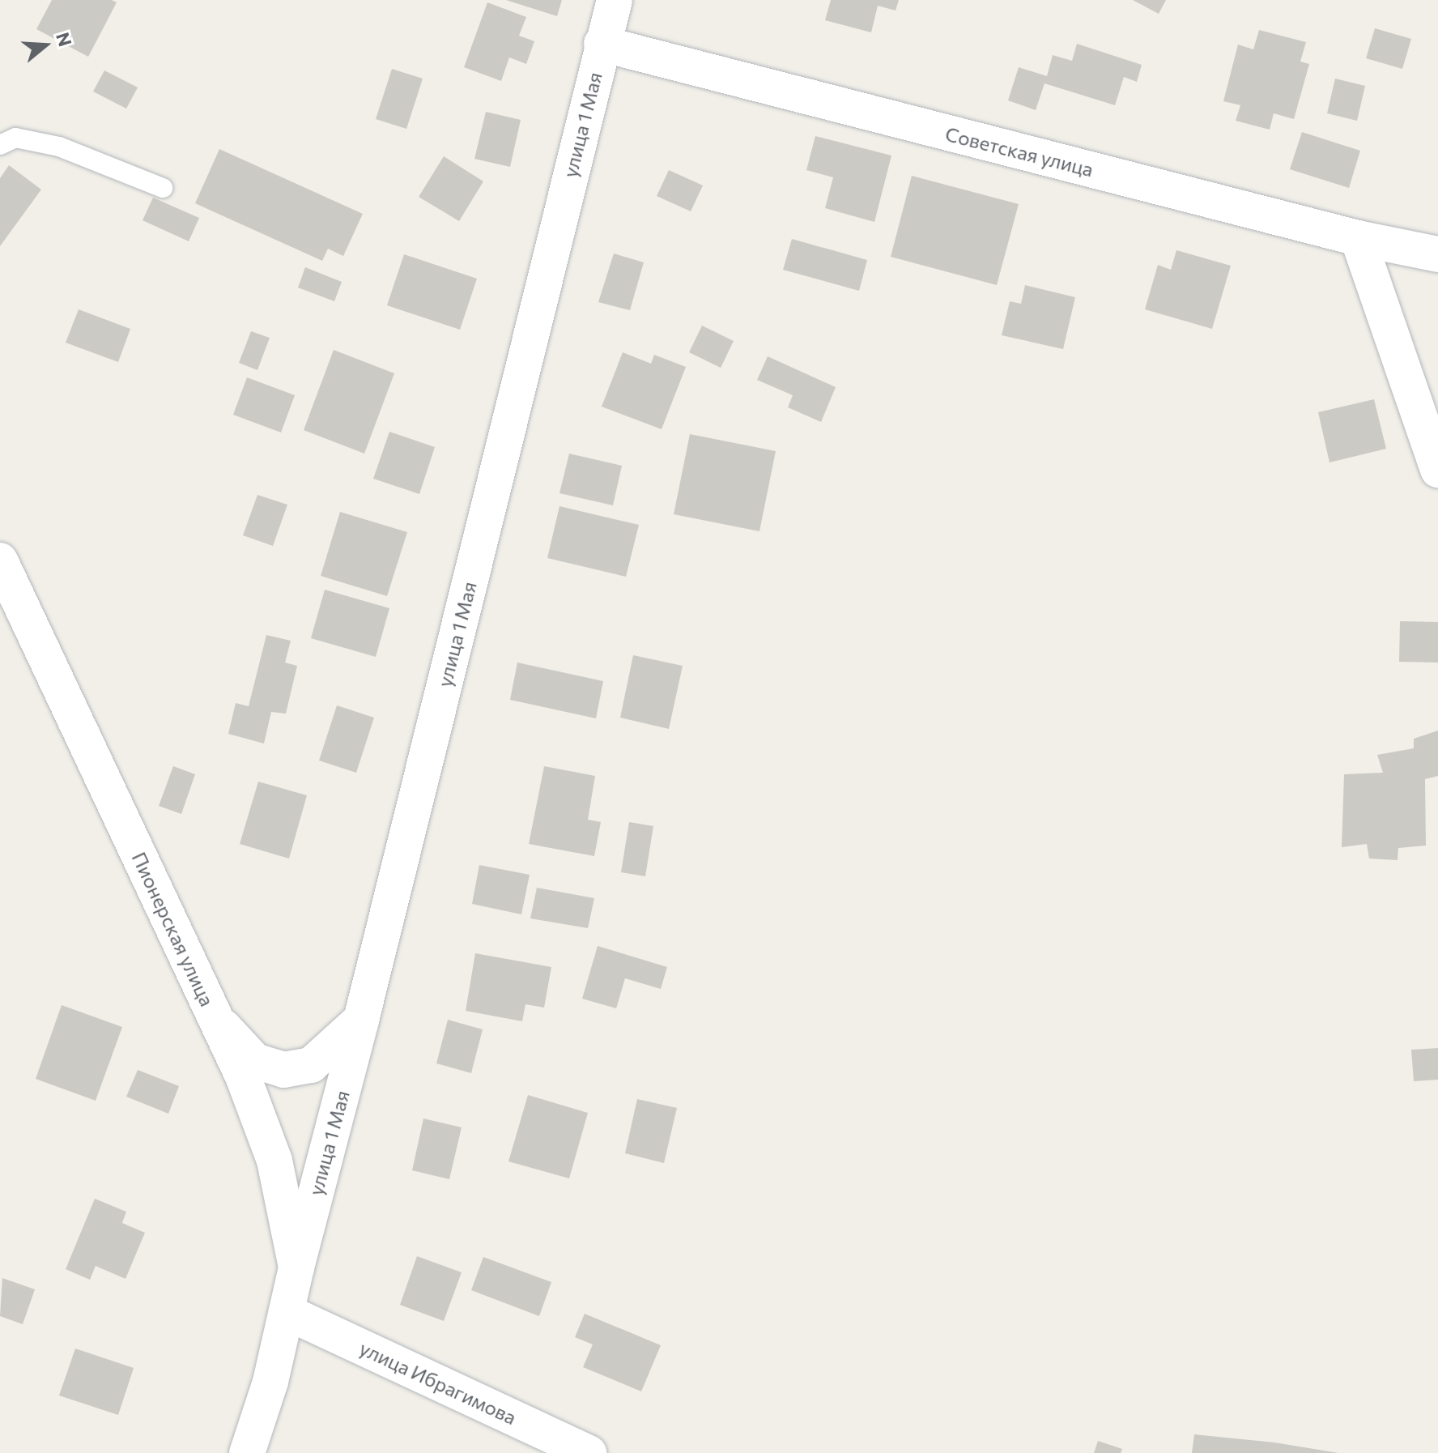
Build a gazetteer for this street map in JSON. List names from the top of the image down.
{
  "streets": {
    "street": [
      "улица 1 Мая",
      "Советская улица",
      "Пионерская улица",
      "улица Ибрагимова"
    ]
  },
  "crossings": [
    ["улица 1 Мая", "Советская улица"],
    ["улица 1 Мая", "Пионерская улица"],
    ["Пионерская улица", "улица Ибрагимова"]
  ],
  "north": "right"
}
